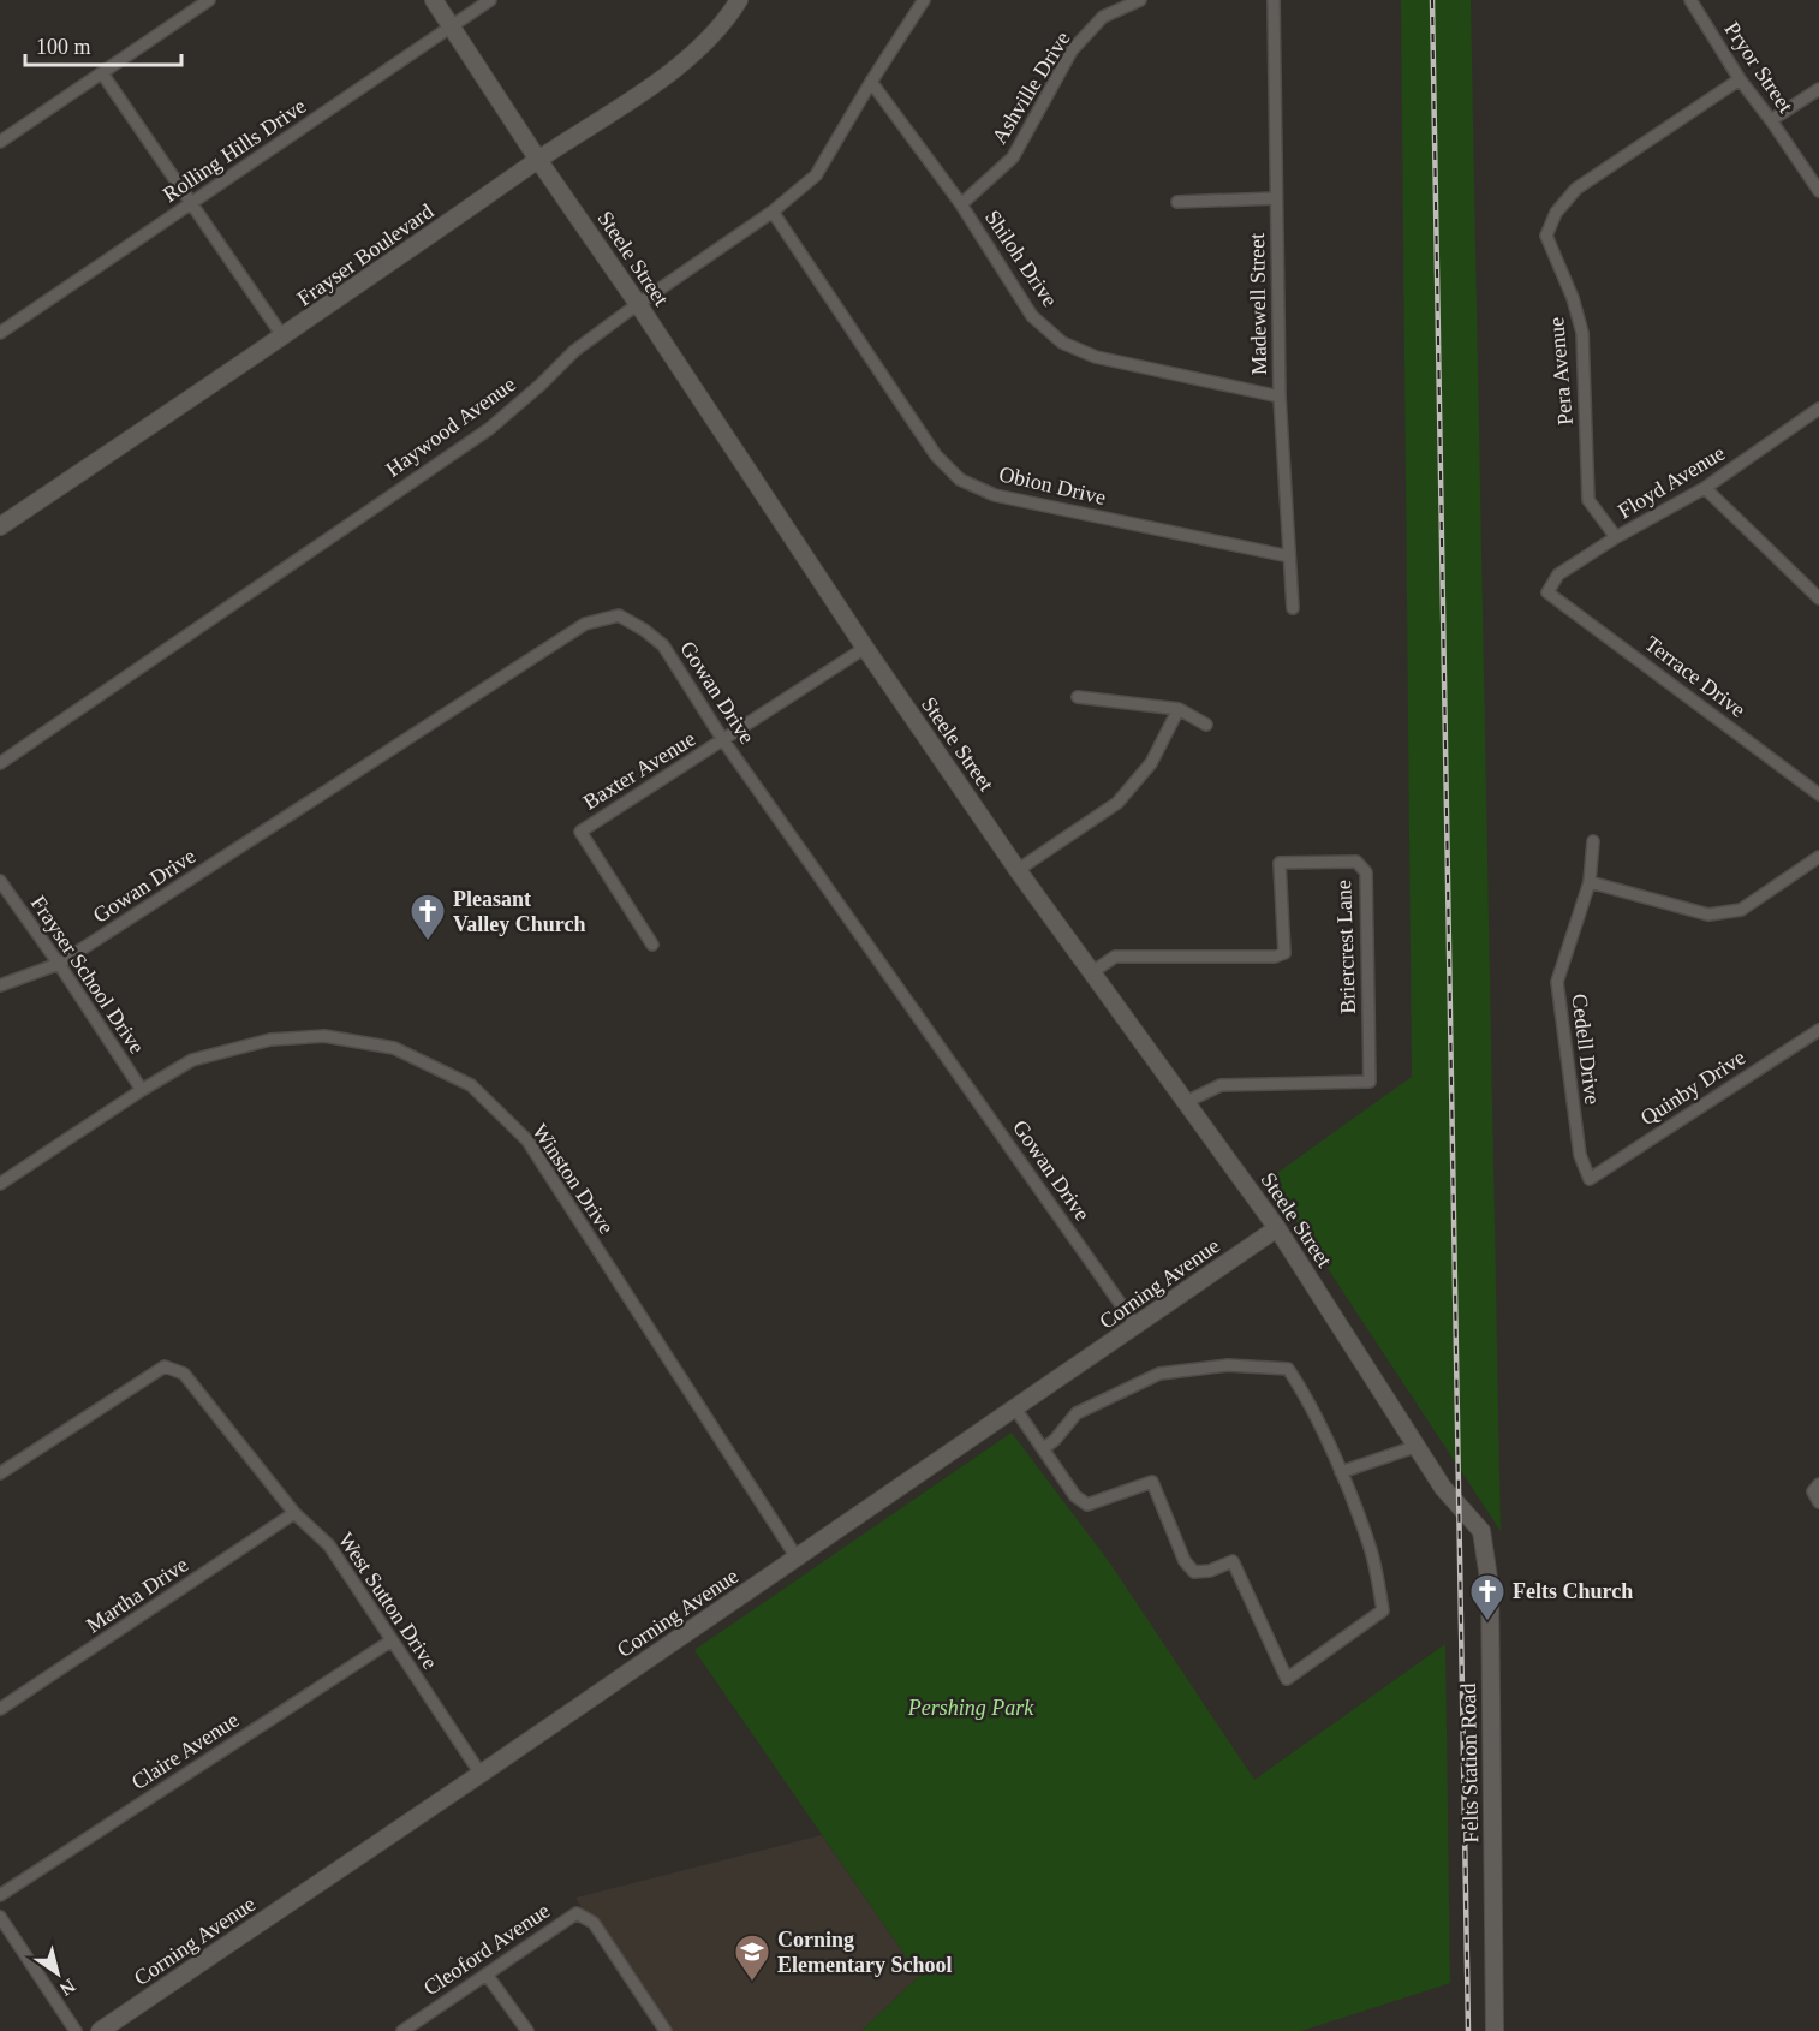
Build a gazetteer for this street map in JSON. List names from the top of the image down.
{
  "streets": {
    "street": [
      "Pryor Street",
      "Ashville Drive",
      "Rolling Hills Drive",
      "Frayser Boulevard",
      "Steele Street",
      "Shiloh Drive",
      "Madewell Street",
      "Pera Avenue",
      "Haywood Avenue",
      "Floyd Avenue",
      "Obion Drive",
      "Terrace Drive",
      "Gowan Drive",
      "Baxter Avenue",
      "Briercrest Lane",
      "Frayser School Drive",
      "Cedell Drive",
      "Quinby Drive",
      "Winston Drive",
      "Corning Avenue",
      "Martha Drive",
      "West Sutton Drive",
      "Claire Avenue",
      "Felts Station Road",
      "Cleoford Avenue"
    ]
  },
  "crossings": [
    ["Pryor Street", "Pera Avenue"],
    ["Ashville Drive", "Shiloh Drive"],
    ["Rolling Hills Drive", "Steele Street"],
    ["Frayser Boulevard", "Steele Street"],
    ["Steele Street", "Haywood Avenue"],
    ["Steele Street", "Baxter Avenue"],
    ["Steele Street", "Briercrest Lane"],
    ["Steele Street", "Corning Avenue"],
    ["Steele Street", "Felts Station Road"],
    ["Shiloh Drive", "Madewell Street"],
    ["Shiloh Drive", "Haywood Avenue"],
    ["Madewell Street", "Obion Drive"],
    ["Pera Avenue", "Floyd Avenue"],
    ["Haywood Avenue", "Obion Drive"],
    ["Floyd Avenue", "Terrace Drive"],
    ["Gowan Drive", "Baxter Avenue"],
    ["Gowan Drive", "Frayser School Drive"],
    ["Gowan Drive", "Corning Avenue"],
    ["Frayser School Drive", "Winston Drive"],
    ["Cedell Drive", "Quinby Drive"],
    ["Winston Drive", "Corning Avenue"],
    ["Corning Avenue", "West Sutton Drive"],
    ["Martha Drive", "West Sutton Drive"],
    ["West Sutton Drive", "Claire Avenue"]
  ],
  "parks": ["Pershing Park"],
  "places": {
    "church": ["Pleasant Valley Church", "Felts Church"],
    "school or university": ["Corning Elementary School"]
  },
  "scale_bar": "100 m",
  "north": "bottom right"
}
